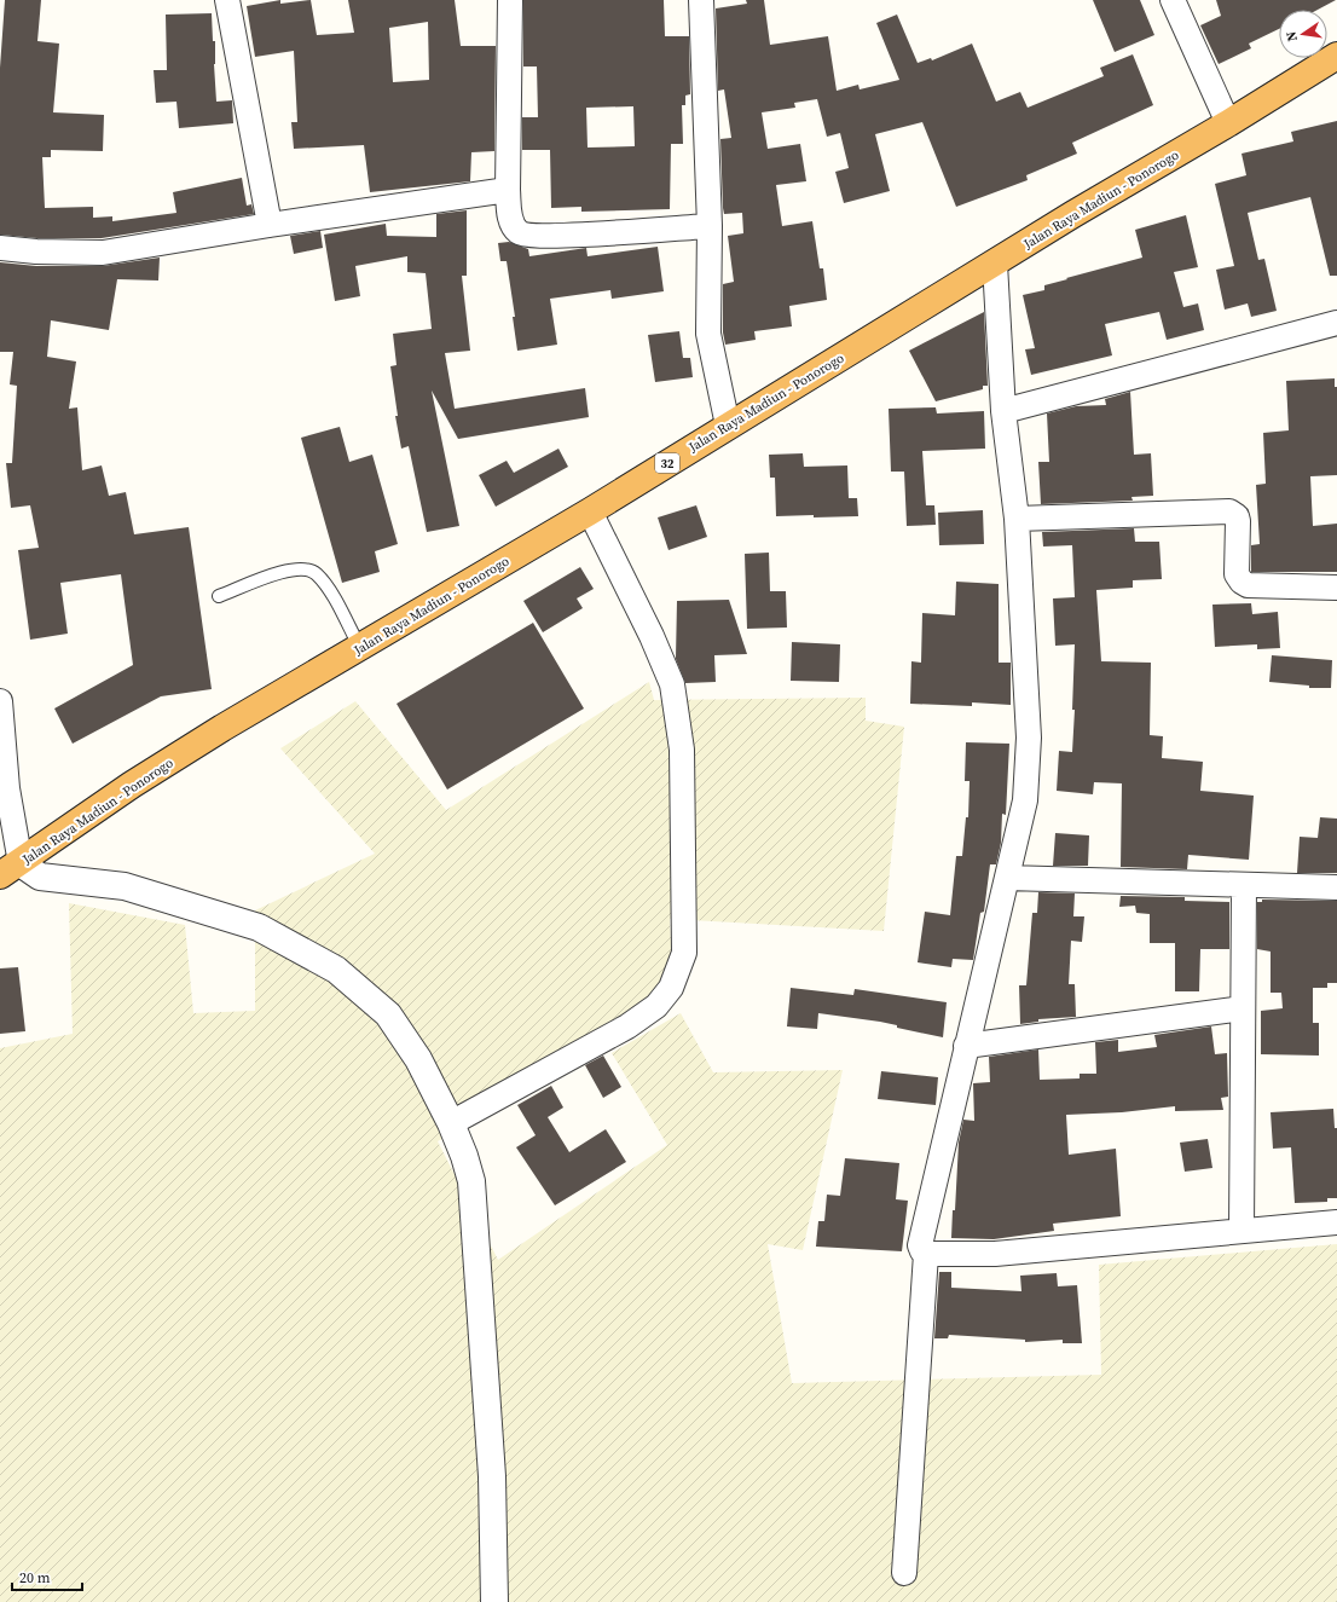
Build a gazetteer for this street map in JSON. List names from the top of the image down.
{
  "streets": {
    "highway": ["Jalan Raya Madiun - Ponorogo", "32"]
  },
  "scale_bar": "20 m",
  "north": "left"
}
